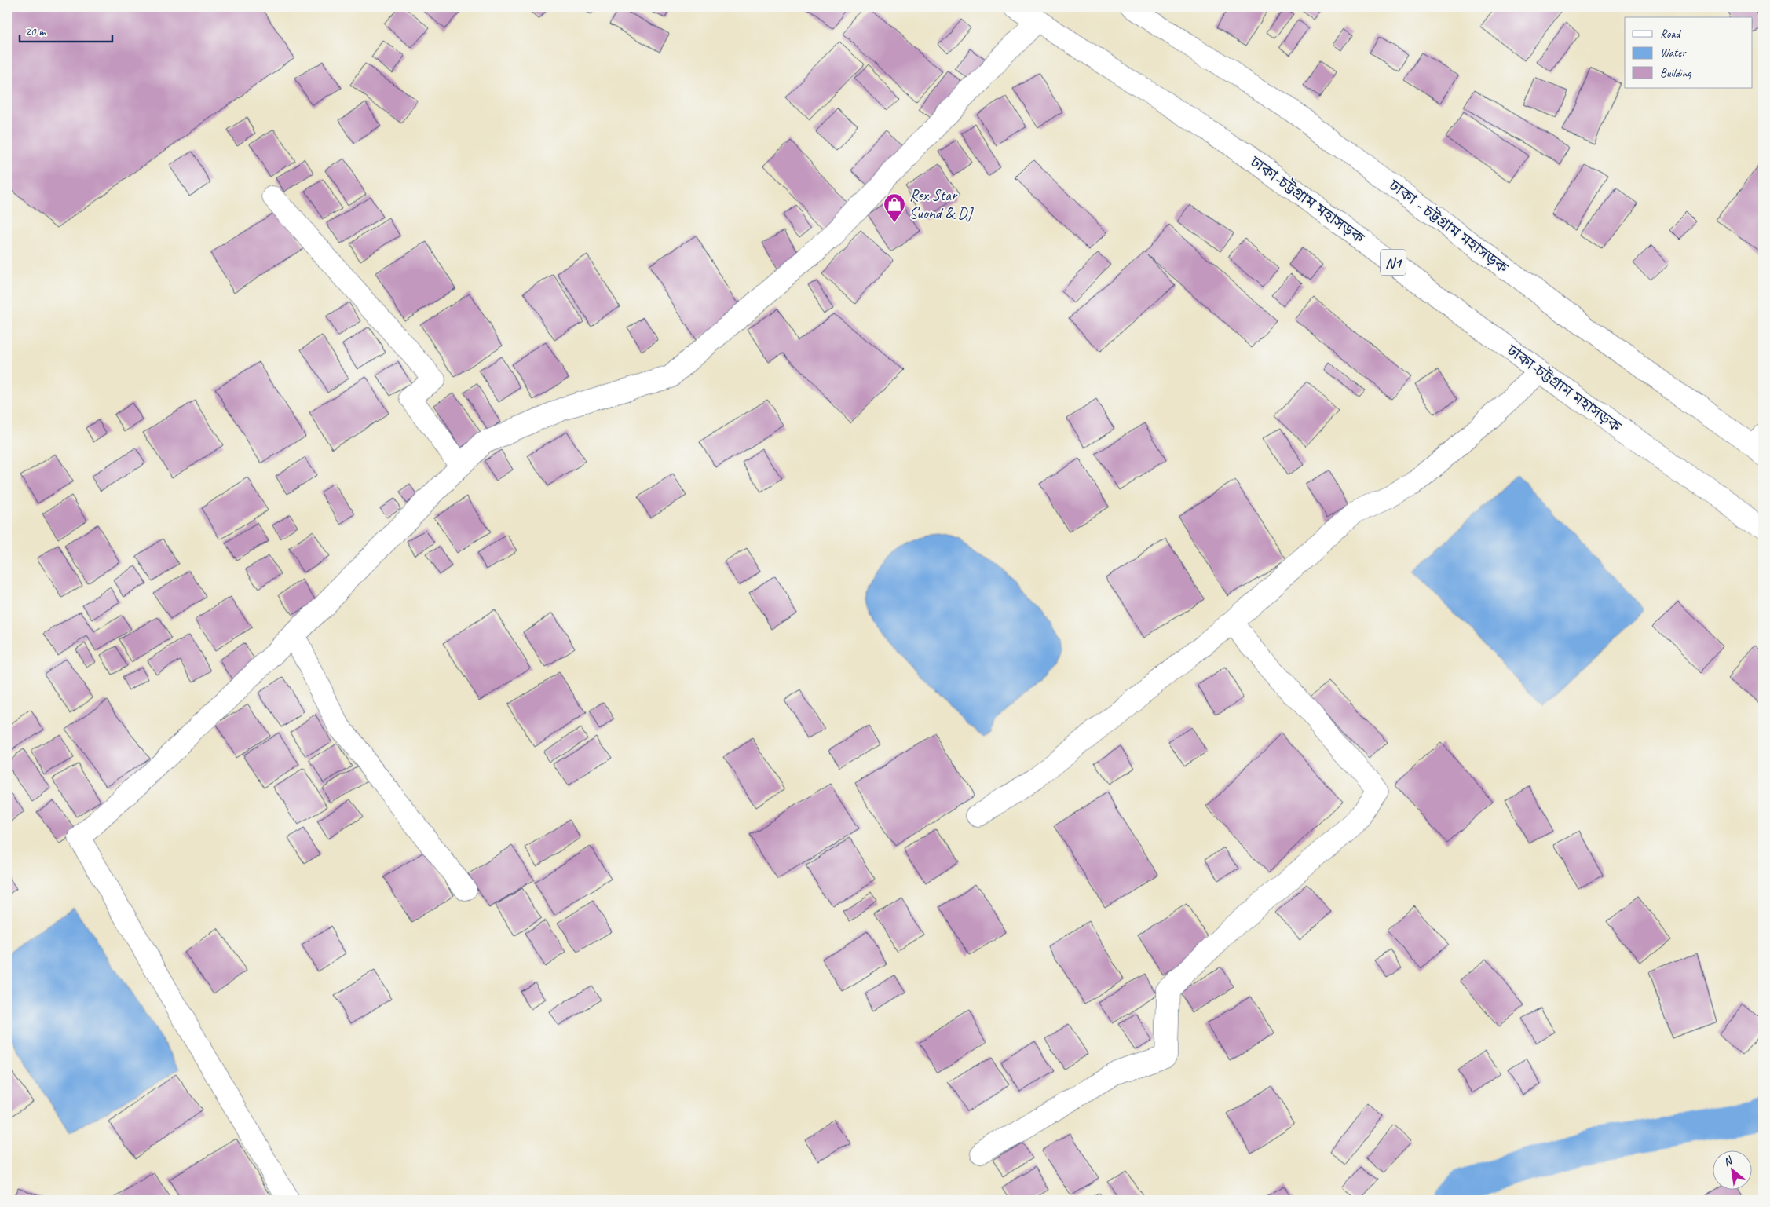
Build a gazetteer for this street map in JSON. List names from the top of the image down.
{
  "streets": {
    "main road": ["ঢাকা-চট্টগ্রাম মহাসড়ক", "ঢাকা - চট্টগ্রাম মহাসড়ক", "N1"]
  },
  "places": {
    "shop": ["Rex Star Suond & DJ"]
  },
  "legend": ["Road", "Water", "Building"],
  "scale_bar": "20 m",
  "north": "top left"
}
